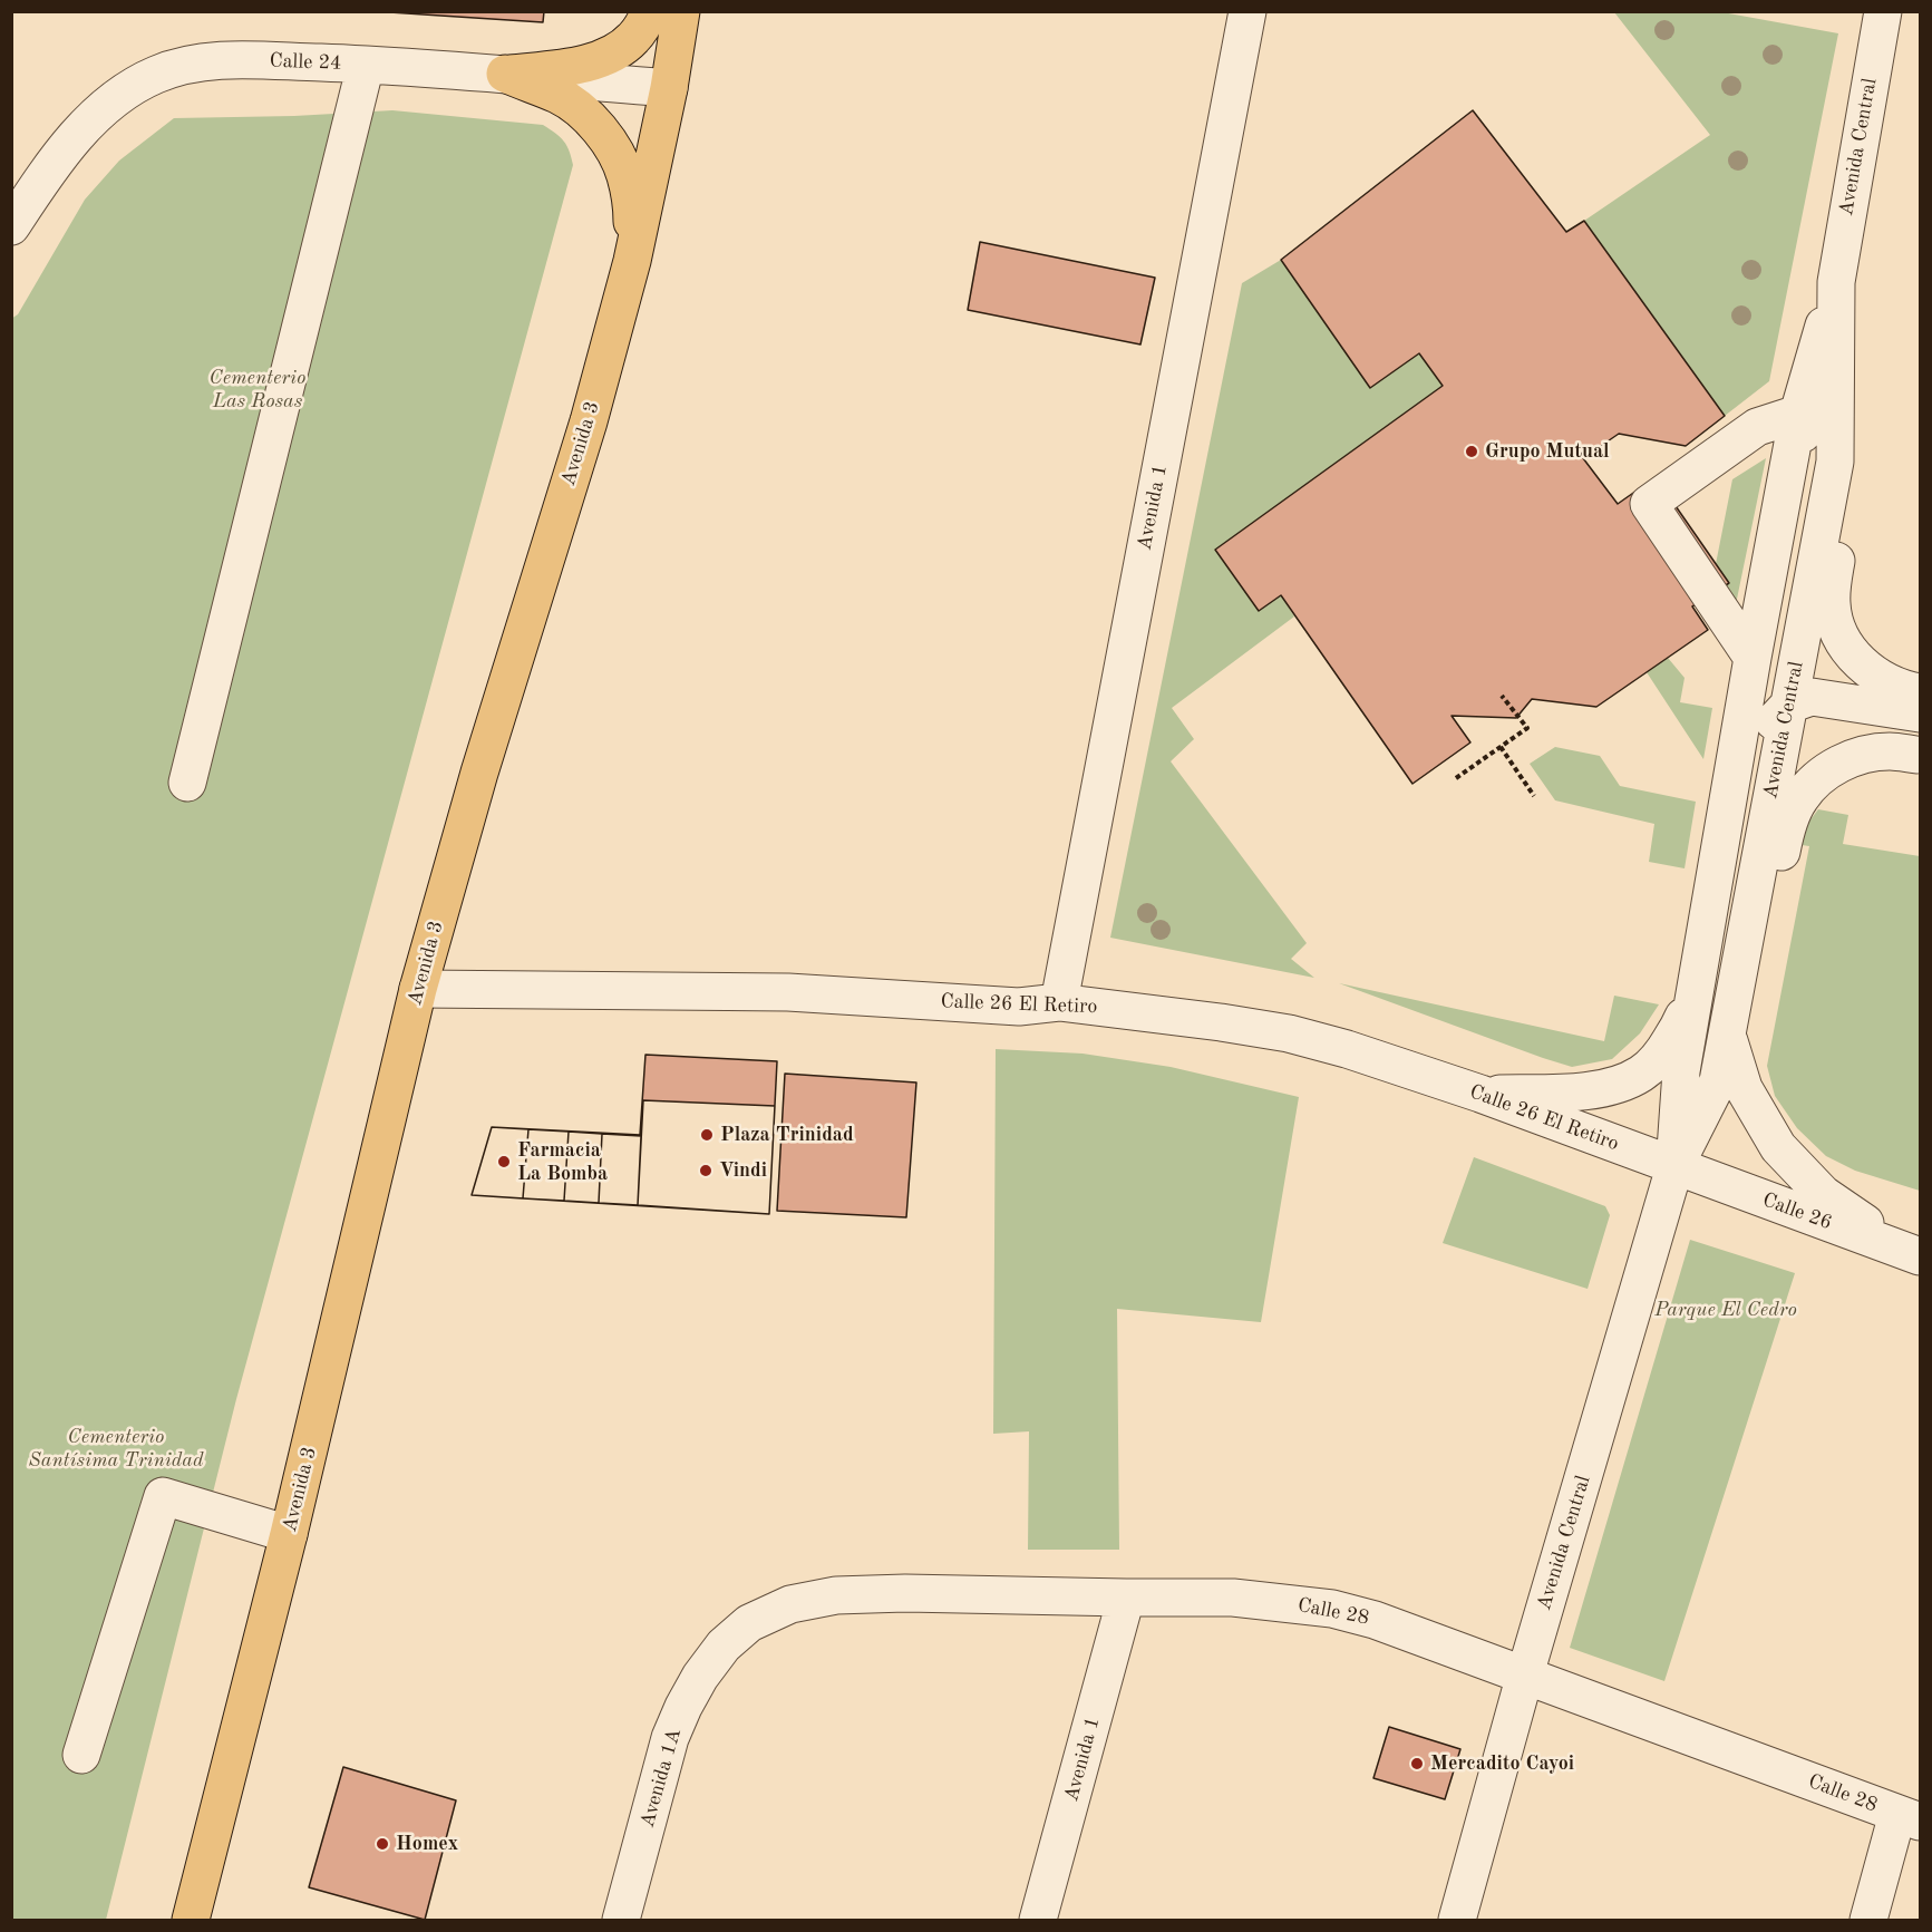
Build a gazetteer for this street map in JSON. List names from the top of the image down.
{
  "streets": {
    "main road": ["Avenida 3"],
    "street": [
      "Calle 24",
      "Avenida Central",
      "Avenida 1",
      "Calle 26 El Retiro",
      "Calle 26",
      "Calle 28",
      "Avenida 1A"
    ]
  },
  "crossings": [
    ["Calle 24", "Avenida 3"],
    ["Avenida Central", "Calle 26 El Retiro"],
    ["Avenida Central", "Calle 26"],
    ["Avenida Central", "Calle 28"],
    ["Avenida 3", "Calle 26 El Retiro"],
    ["Avenida 1", "Calle 26 El Retiro"],
    ["Avenida 1", "Calle 28"],
    ["Calle 26 El Retiro", "Calle 26"],
    ["Calle 28", "Avenida 1A"]
  ],
  "parks": ["Cementerio Las Rosas", "Parque El Cedro", "Cementerio Santísima Trinidad"],
  "places": [
    "Grupo Mutual",
    "Plaza Trinidad",
    "Farmacia La Bomba",
    "Vindi",
    "Mercadito Cayoi",
    "Homex"
  ]
}
